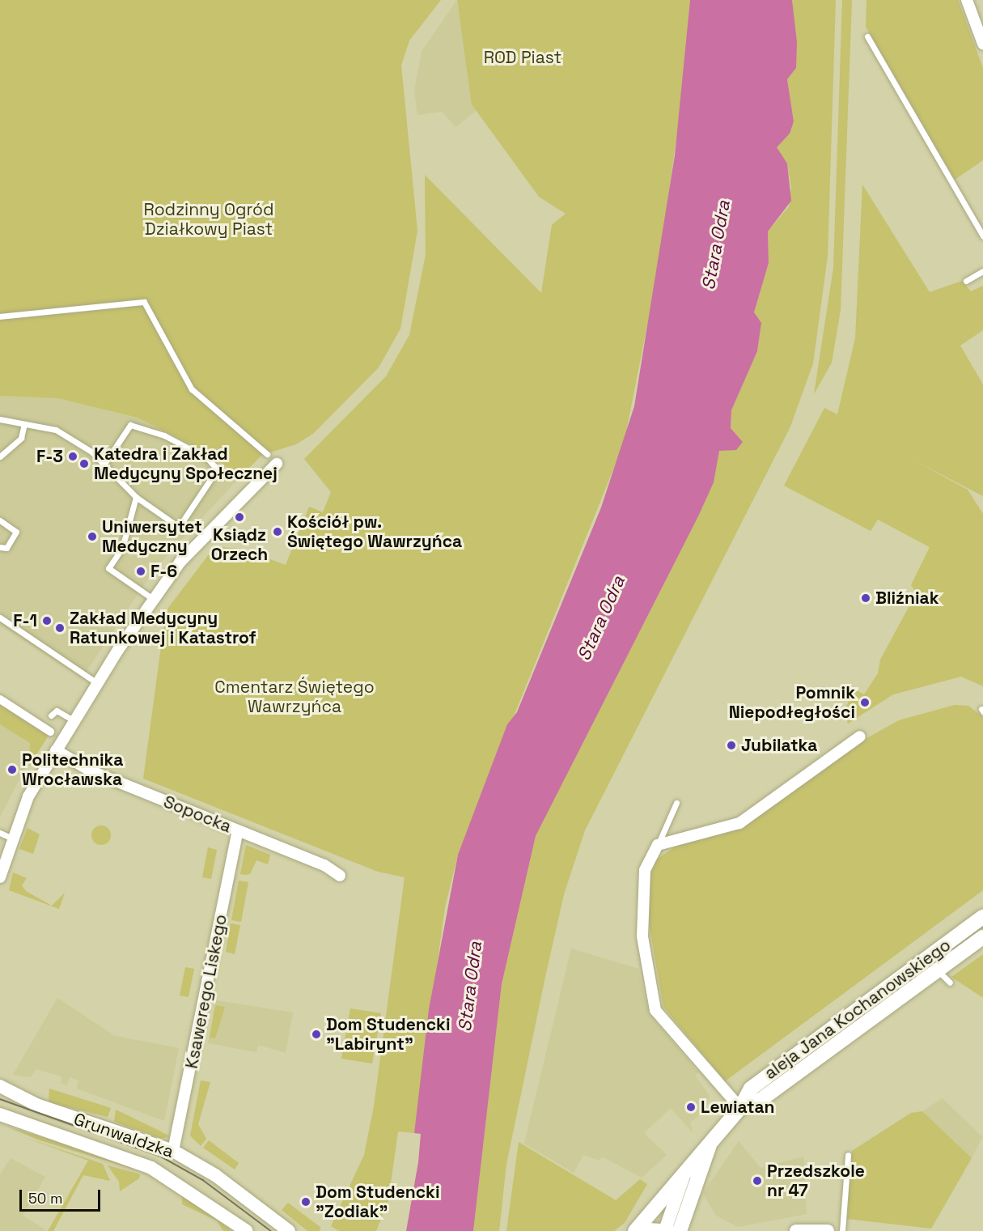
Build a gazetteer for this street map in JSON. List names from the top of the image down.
{
  "streets": {
    "main road": ["aleja Jana Kochanowskiego"],
    "street": ["Sopocka", "Ksawerego Liskego", "Grunwaldzka"]
  },
  "crossings": [
    ["Sopocka", "Ksawerego Liskego"],
    ["Ksawerego Liskego", "Grunwaldzka"]
  ],
  "water": ["Stara Odra"],
  "parks": ["ROD Piast", "Rodzinny Ogród Działkowy Piast", "Cmentarz Świętego Wawrzyńca"],
  "places": [
    "F-3",
    "Katedra i Zakład Medycyny Społecznej",
    "Ksiądz Orzech",
    "Kościół pw. Świętego Wawrzyńca",
    "Uniwersytet Medyczny",
    "F-6",
    "Bliźniak",
    "F-1",
    "Zakład Medycyny Ratunkowej i Katastrof",
    "Pomnik Niepodłegłości",
    "Jubilatka",
    "Politechnika Wrocławska",
    "Dom Studencki \"Labirynt\"",
    "Lewiatan",
    "Przedszkole nr 47",
    "Dom Studencki \"Zodiak\""
  ],
  "scale_bar": "50 m"
}
